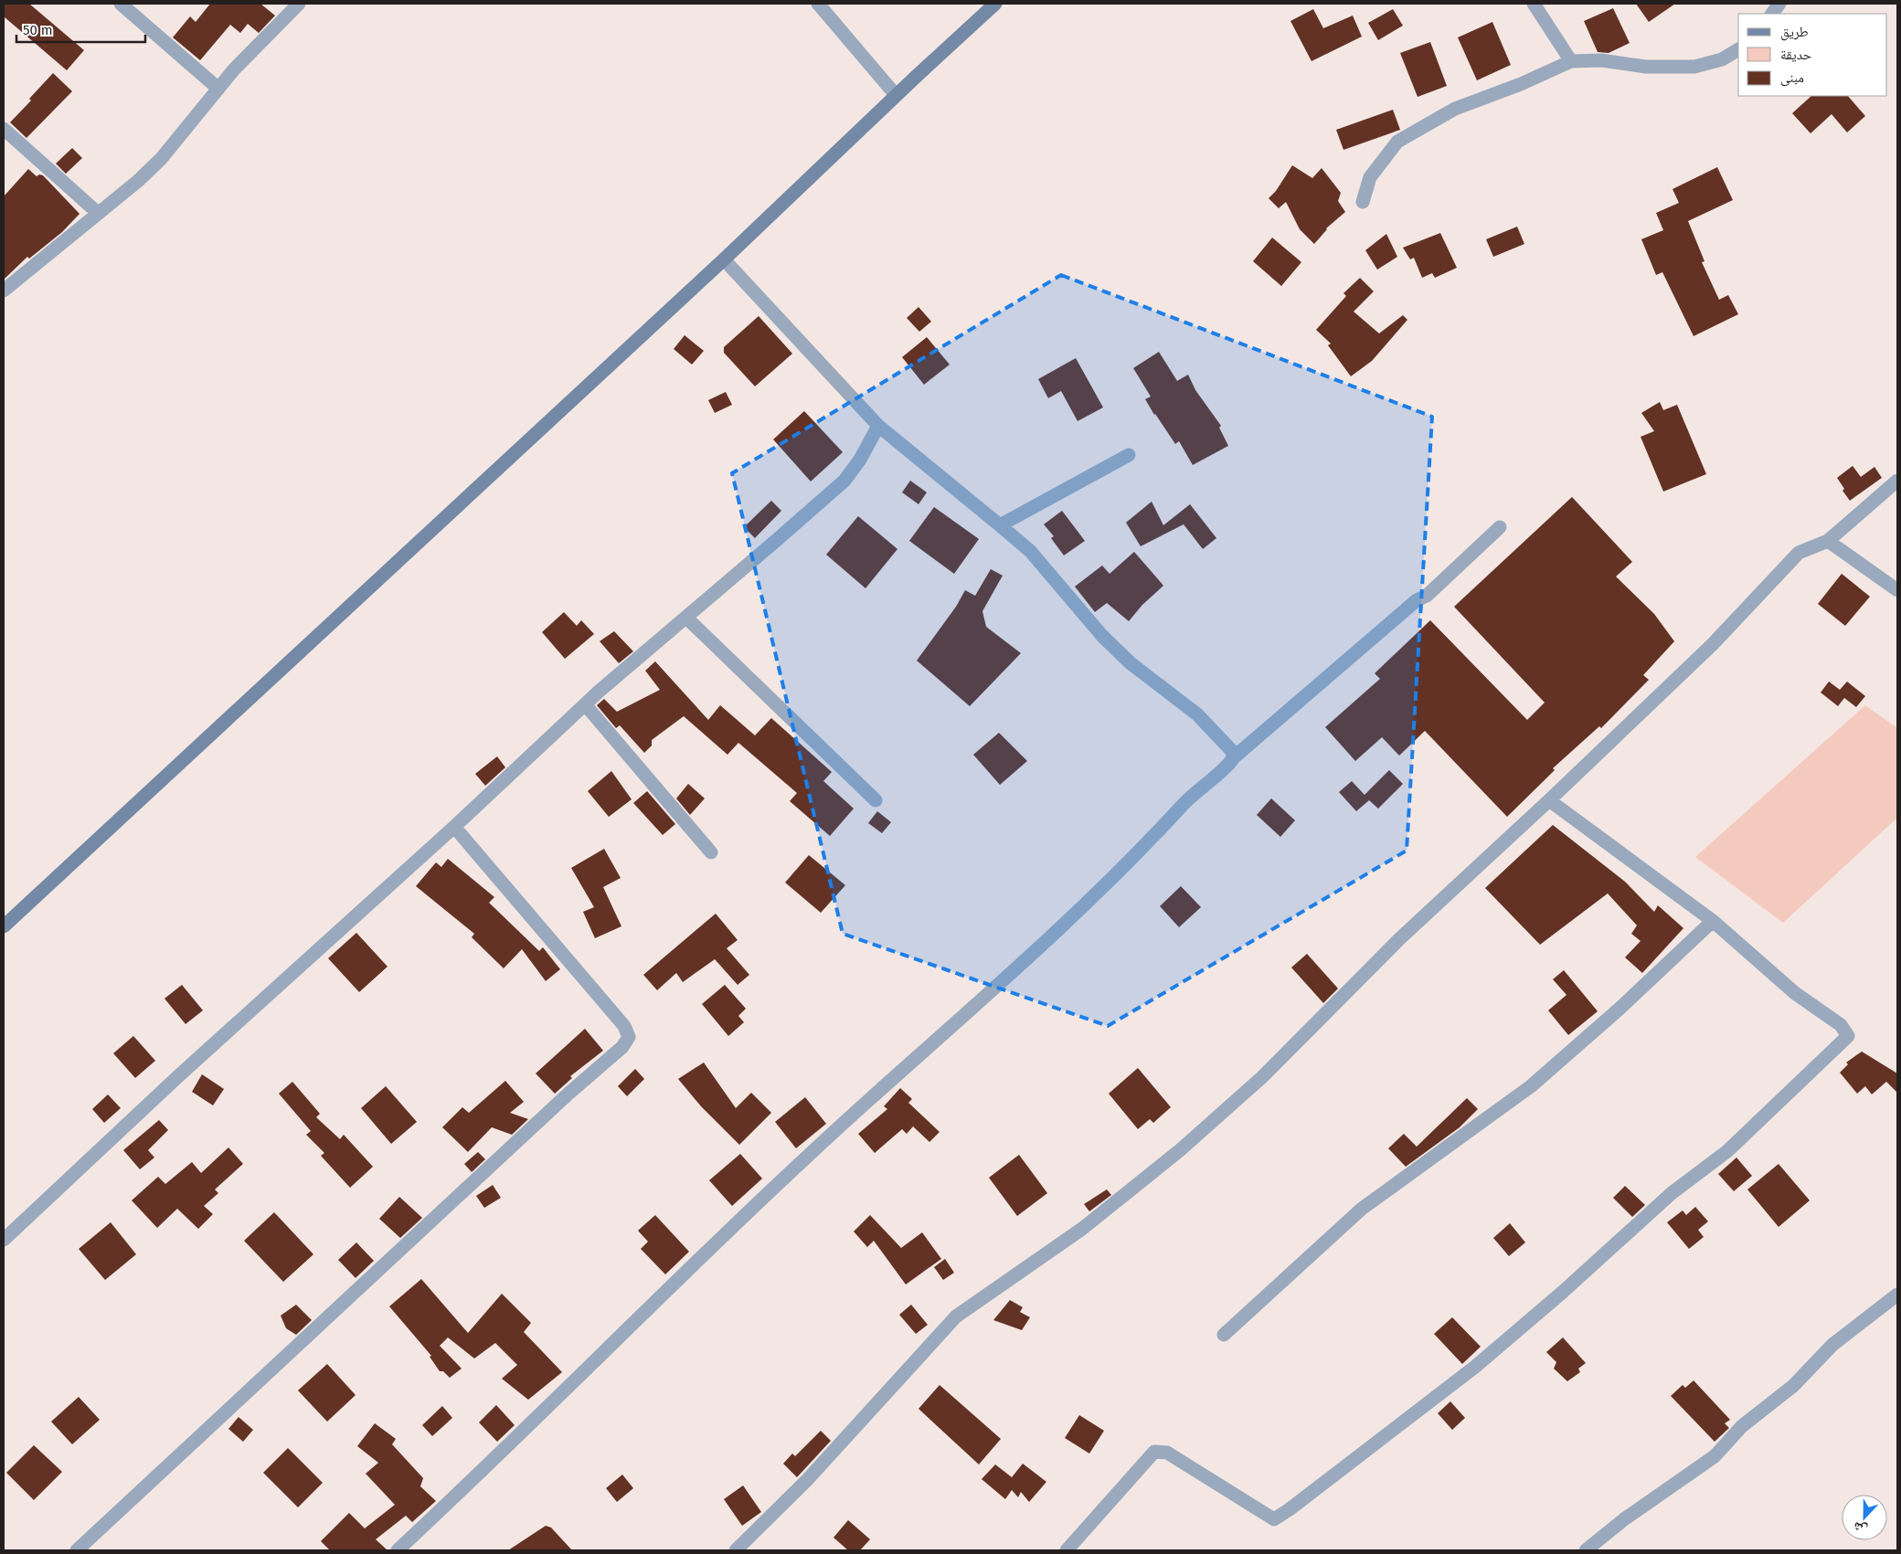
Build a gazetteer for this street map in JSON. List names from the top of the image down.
{
  "legend": ["طريق", "حديقة", "مبنى"],
  "scale_bar": "50 m",
  "north": "bottom"
}
